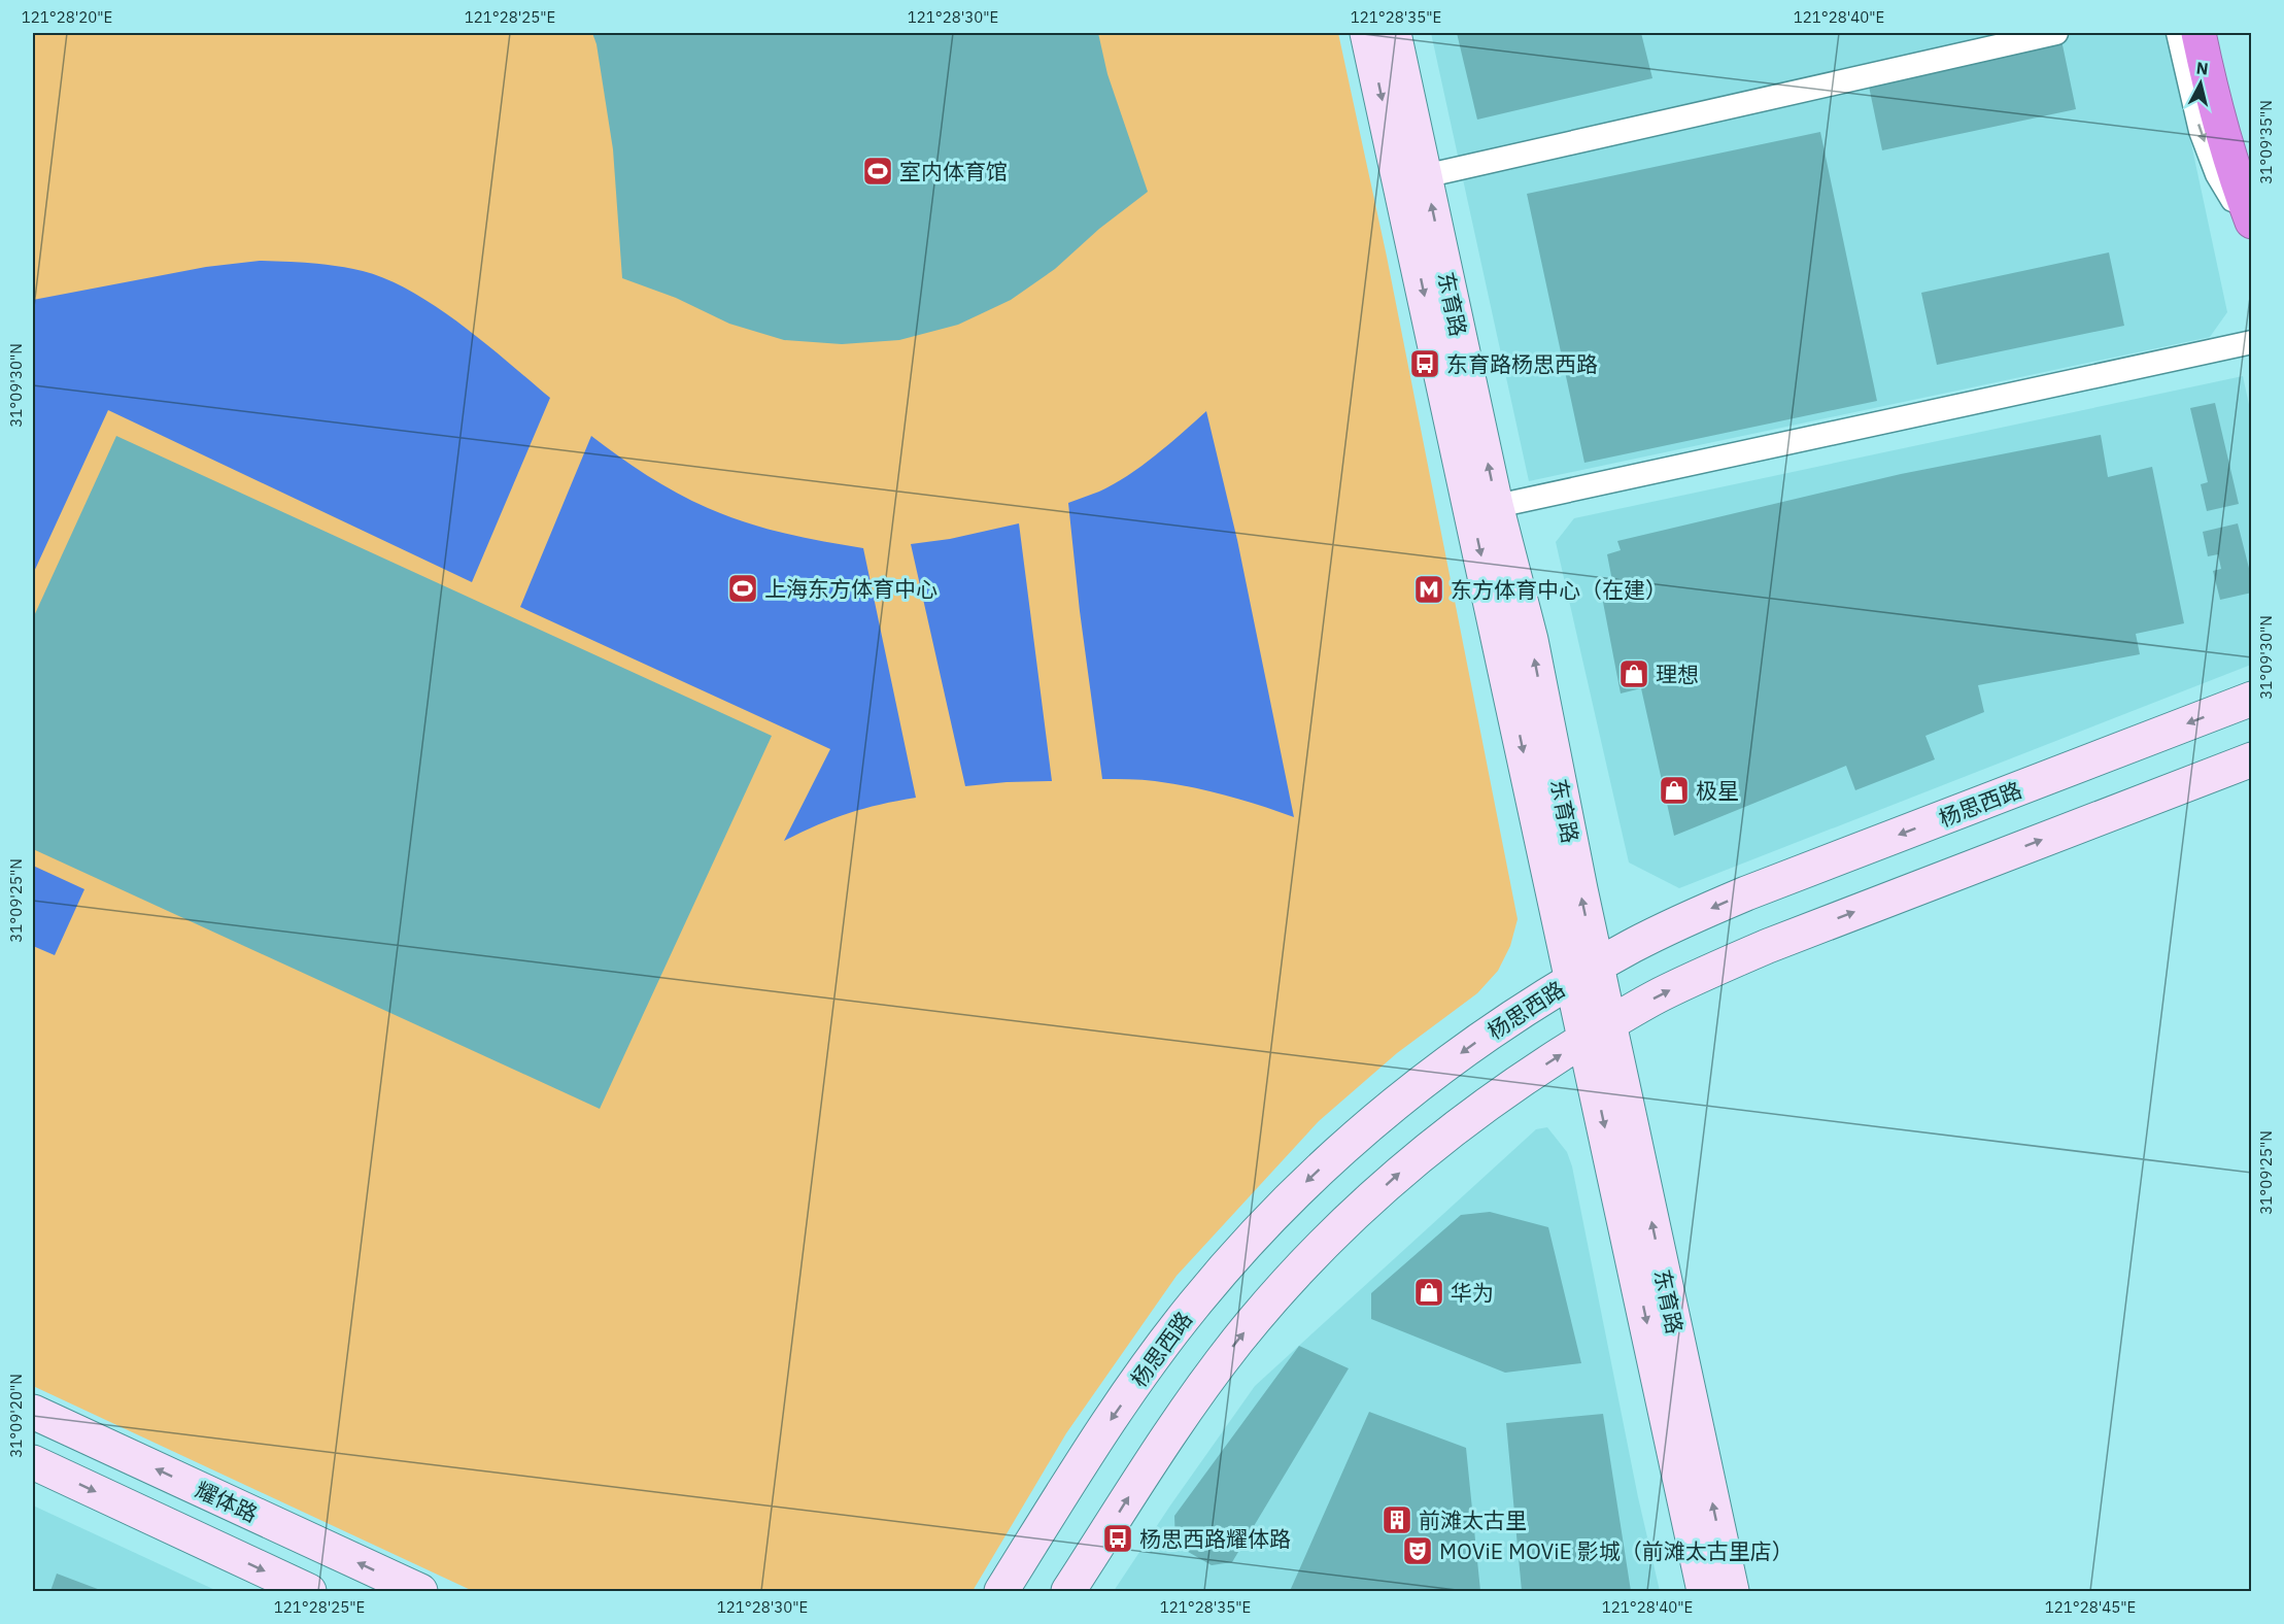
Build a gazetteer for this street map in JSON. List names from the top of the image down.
{
  "streets": {
    "street": ["东育路", "杨思西路", "耀体路"]
  },
  "crossings": [
    ["东育路", "杨思西路"]
  ],
  "places": {
    "sports": ["室内体育馆", "上海东方体育中心"],
    "bus stop": ["东育路杨思西路", "杨思西路耀体路"],
    "metro station": ["东方体育中心（在建）"],
    "shop": ["理想", "极星", "华为"],
    "building": ["前滩太古里"],
    "theatre": ["MOViE MOViE 影城（前滩太古里店）"]
  },
  "north": "top",
  "coordinates": [
    "121°28'20\"E",
    "121°28'25\"E",
    "121°28'30\"E",
    "121°28'35\"E",
    "121°28'40\"E",
    "31°09'35\"N",
    "31°09'30\"N",
    "31°09'25\"N",
    "31°09'20\"N",
    "121°28'45\"E"
  ]
}
